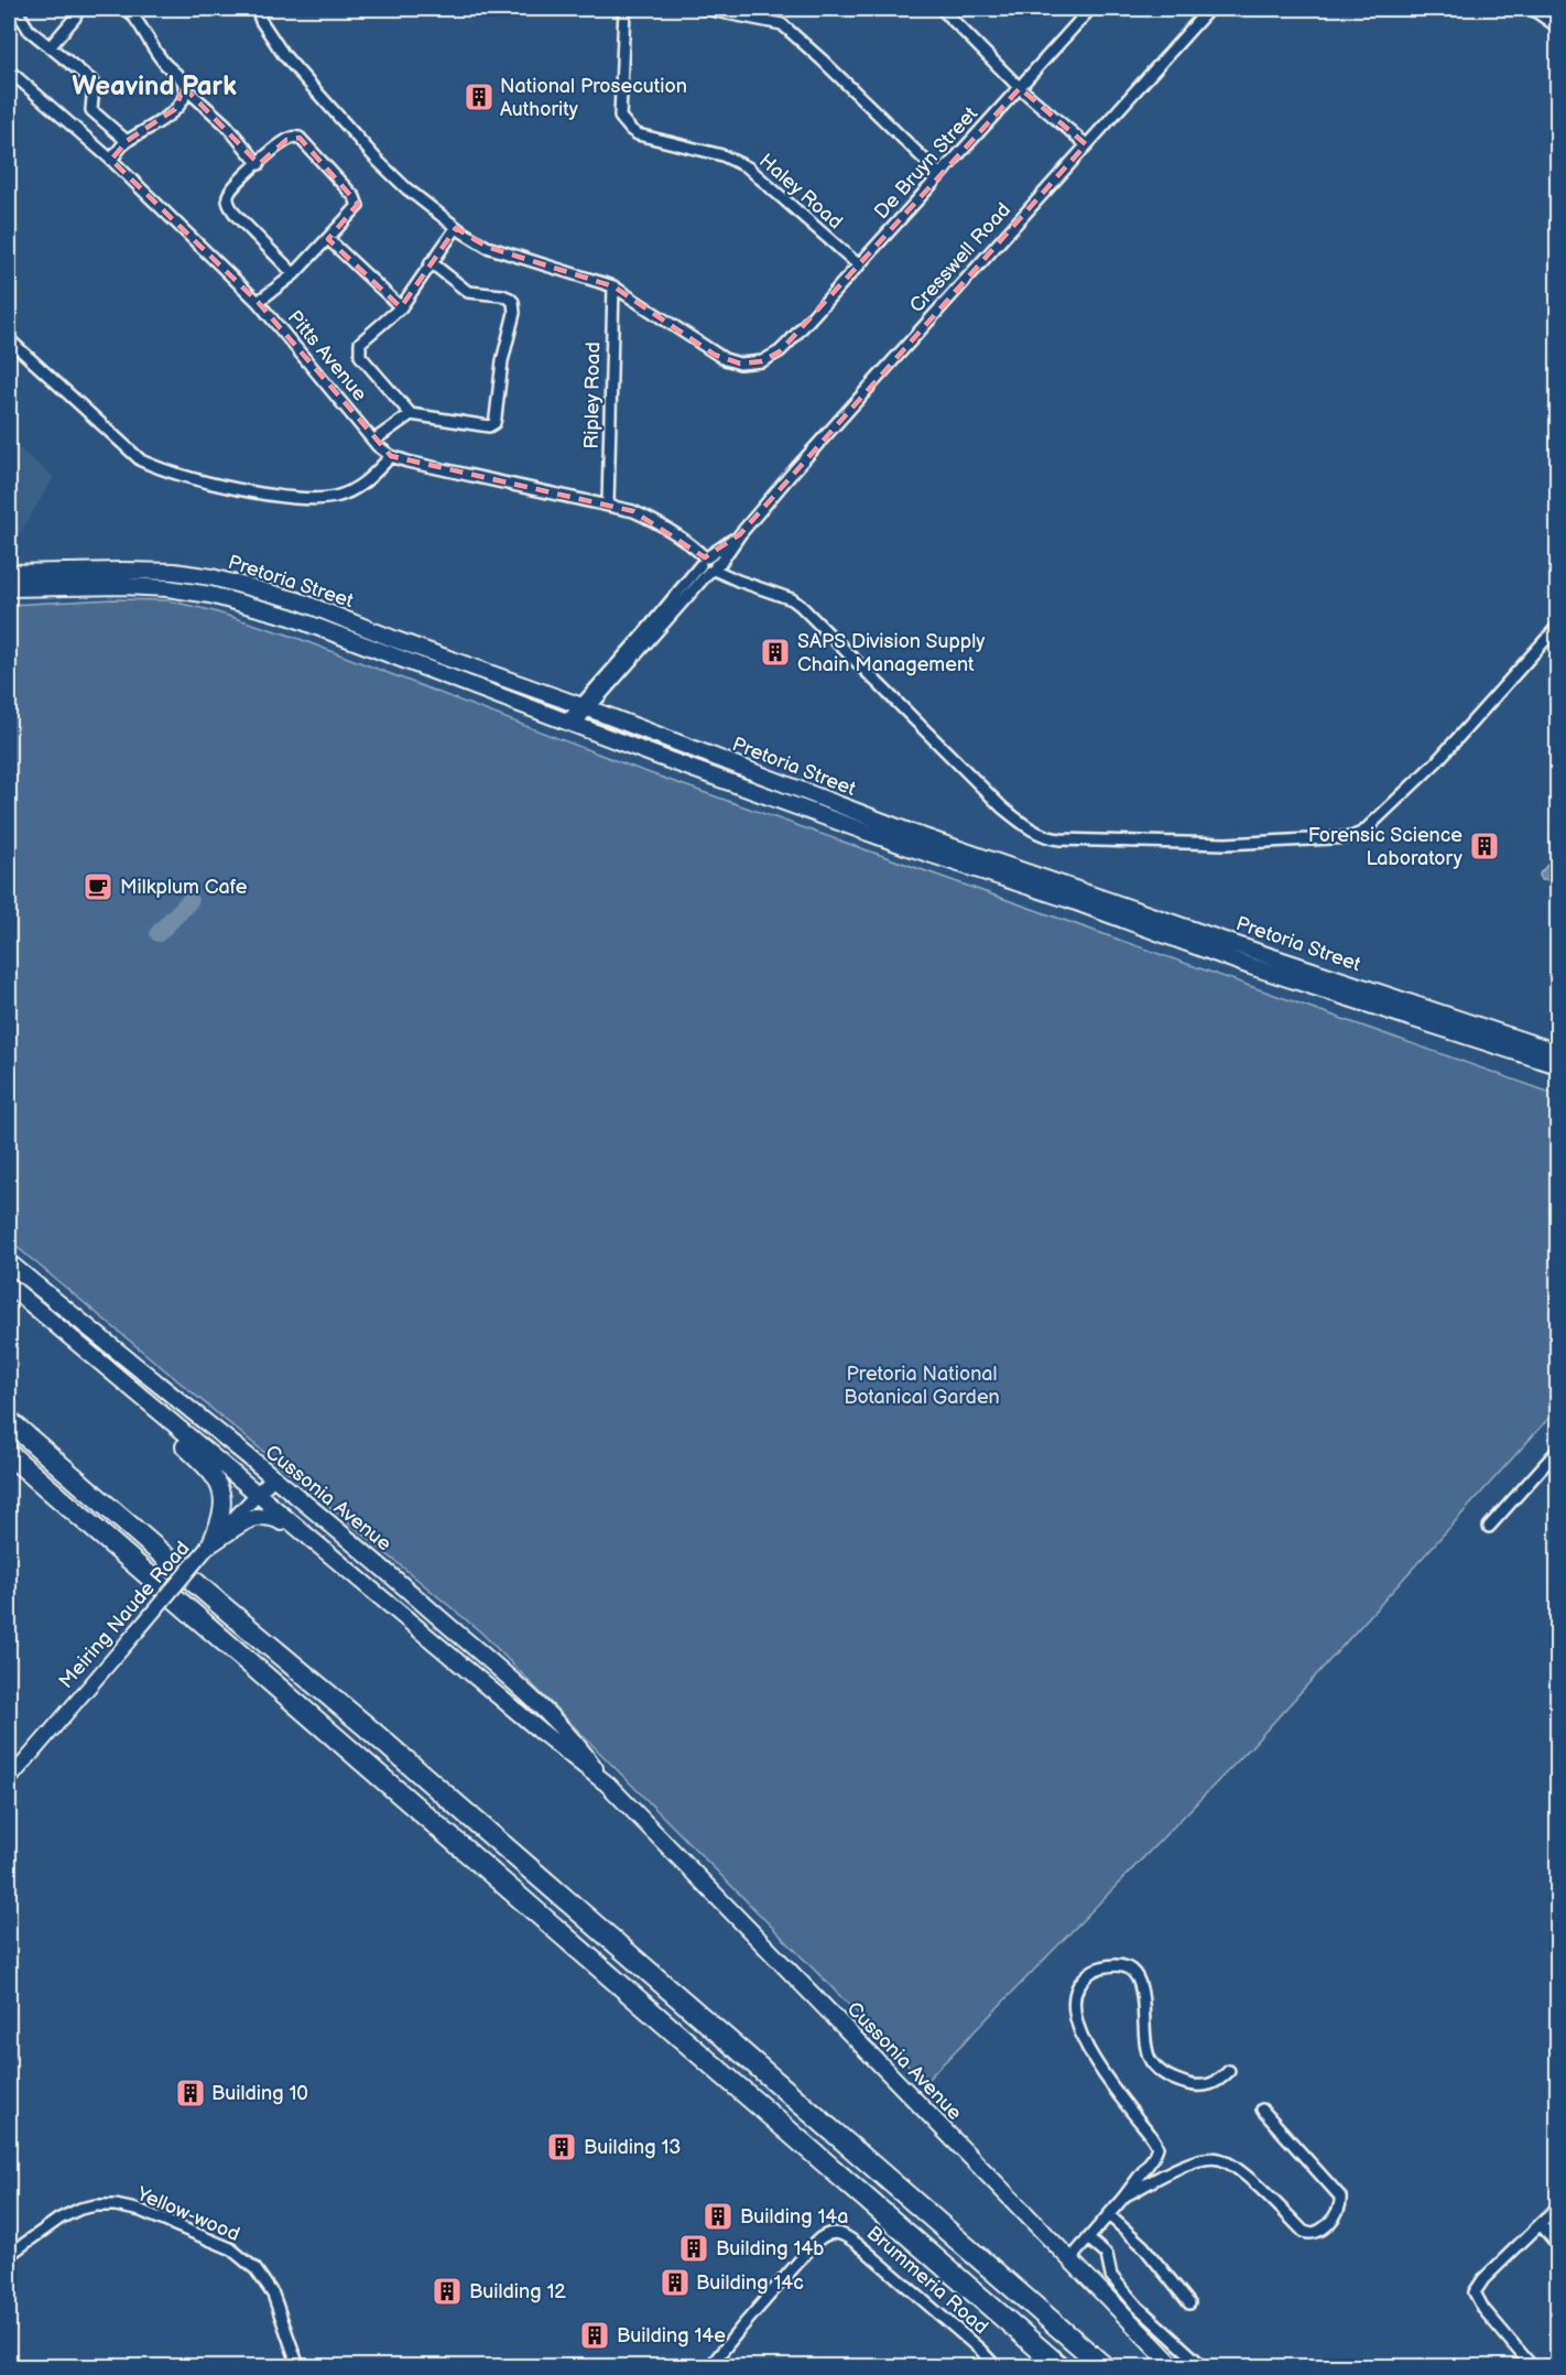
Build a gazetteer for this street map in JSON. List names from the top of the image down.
{
  "streets": {
    "main road": ["Pretoria Street", "Cussonia Avenue"],
    "street": [
      "De Bruyn Street",
      "Haley Road",
      "Cresswell Road",
      "Pitts Avenue",
      "Ripley Road",
      "Meiring Naude Road",
      "Yellow-wood",
      "Brummeria Road"
    ]
  },
  "crossings": [
    ["De Bruyn Street", "Haley Road"],
    ["De Bruyn Street", "Ripley Road"],
    ["Cresswell Road", "Pitts Avenue"],
    ["Cresswell Road", "Pretoria Street"],
    ["Pitts Avenue", "Ripley Road"],
    ["Cussonia Avenue", "Meiring Naude Road"]
  ],
  "districts": ["Weavind Park"],
  "parks": ["Pretoria National Botanical Garden"],
  "places": {
    "building": [
      "National Prosecution Authority",
      "SAPS Division Supply Chain Management",
      "Forensic Science Laboratory",
      "Building 10",
      "Building 13",
      "Building 14a",
      "Building 14b",
      "Building 14c",
      "Building 12",
      "Building 14e"
    ],
    "cafe": ["Milkplum Cafe"]
  }
}
